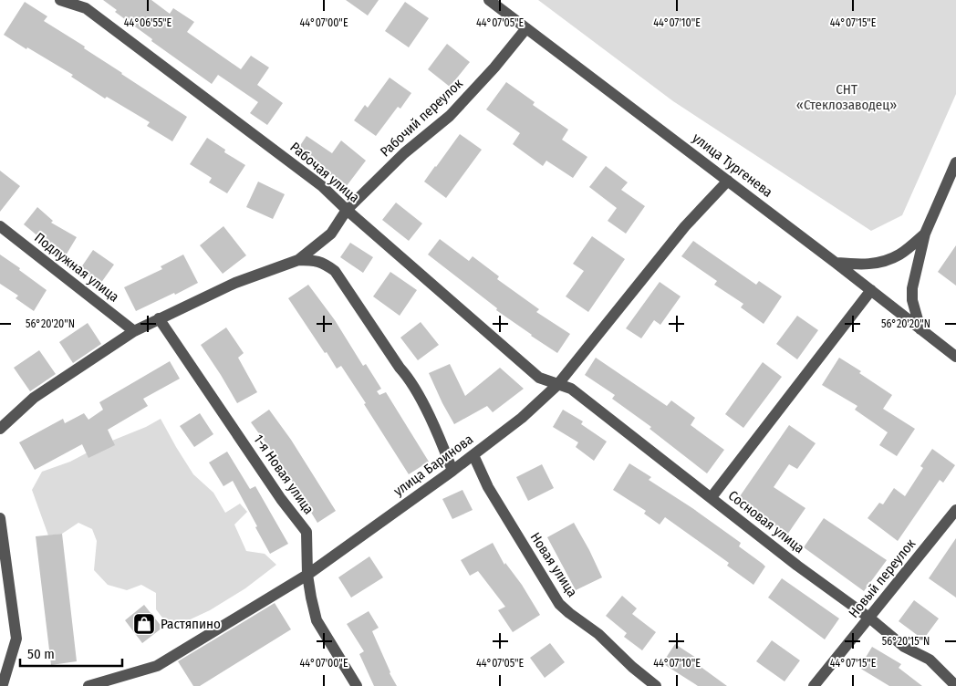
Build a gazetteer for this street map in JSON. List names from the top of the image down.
{
  "streets": {
    "street": [
      "Рабочий переулок",
      "улица Тургенева",
      "Рабочая улица",
      "Подлужная улица",
      "улица Баринова",
      "1-я Новая улица",
      "Сосновая улица",
      "Новая улица",
      "Новый переулок"
    ]
  },
  "crossings": [
    ["Рабочий переулок", "улица Тургенева"],
    ["Рабочий переулок", "Рабочая улица"],
    ["улица Тургенева", "улица Баринова"],
    ["Рабочая улица", "улица Баринова"],
    ["Рабочая улица", "Сосновая улица"],
    ["улица Баринова", "1-я Новая улица"],
    ["улица Баринова", "Сосновая улица"],
    ["улица Баринова", "Новая улица"],
    ["Сосновая улица", "Новый переулок"]
  ],
  "parks": ["СНТ «Стеклозаводец»"],
  "places": {
    "shop": ["Растяпино"]
  },
  "scale_bar": "50 m",
  "coordinates": [
    "44°06'55\"E",
    "44°07'00\"E",
    "44°07'05\"E",
    "44°07'10\"E",
    "44°07'15\"E",
    "56°20'20\"N",
    "56°20'15\"N"
  ]
}
